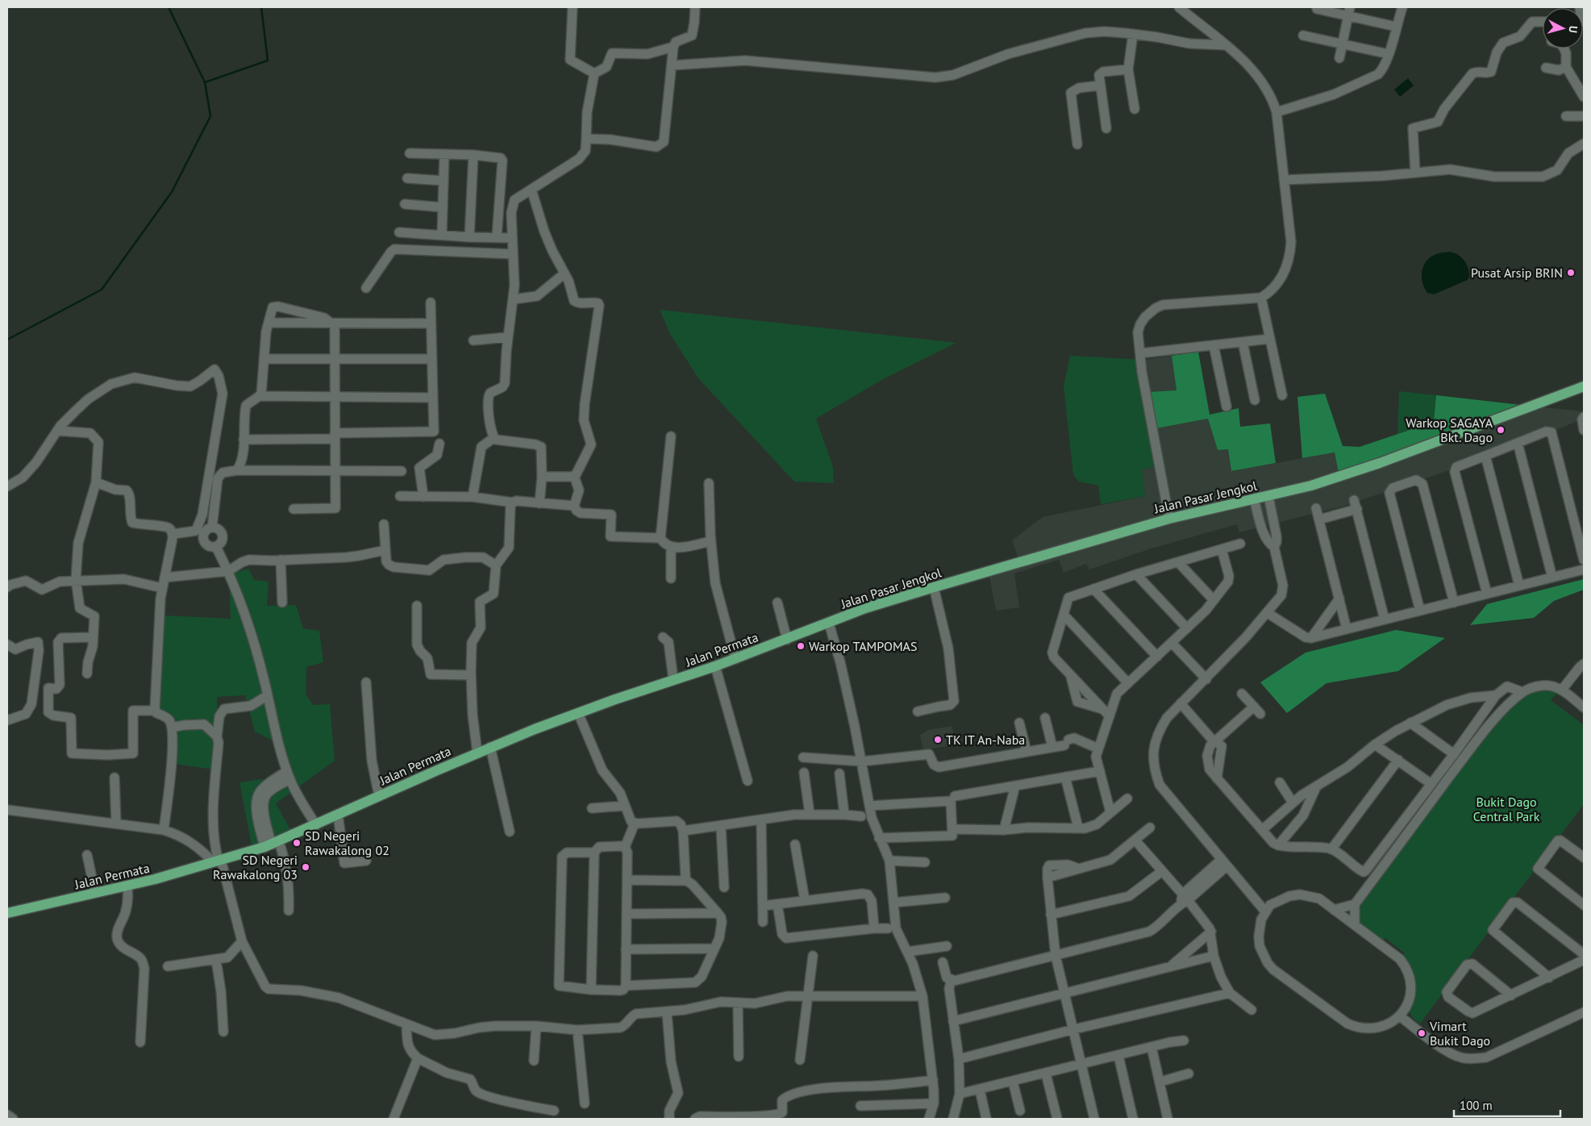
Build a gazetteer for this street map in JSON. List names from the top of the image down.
{
  "streets": {
    "main road": ["Jalan Pasar Jengkol", "Jalan Permata"]
  },
  "crossings": [
    ["Jalan Pasar Jengkol", "Jalan Permata"]
  ],
  "parks": ["Bukit Dago Central Park"],
  "places": [
    "Pusat Arsip BRIN",
    "Warkop SAGAYA Bkt. Dago",
    "Warkop TAMPOMAS",
    "TK IT An-Naba",
    "SD Negeri Rawakalong 02",
    "SD Negeri Rawakalong 03",
    "Vimart Bukit Dago"
  ],
  "scale_bar": "100 m",
  "north": "right"
}
